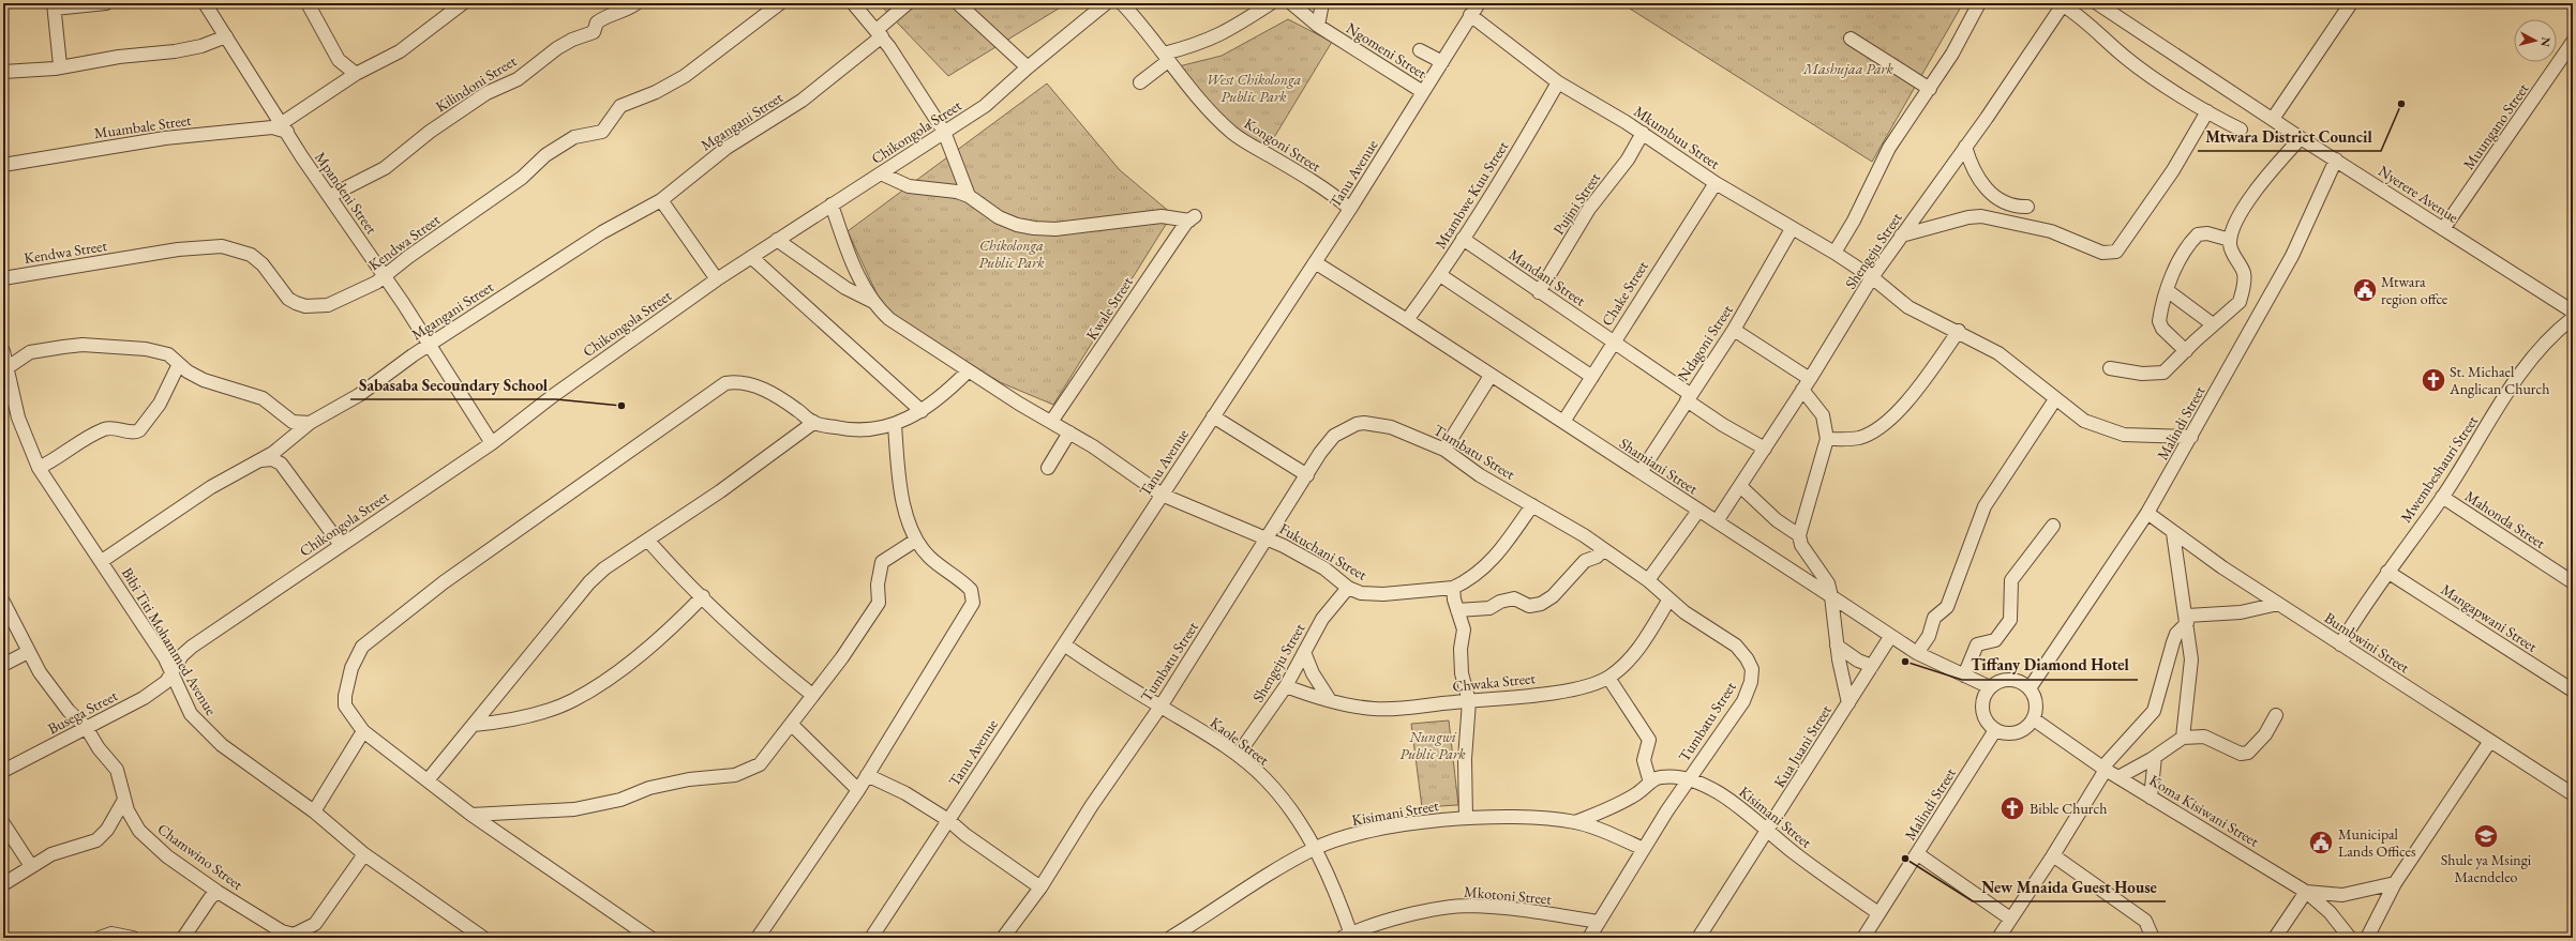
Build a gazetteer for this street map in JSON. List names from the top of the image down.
{
  "streets": {
    "street": [
      "Ngomeni Street",
      "Kilindoni Street",
      "Mgangani Street",
      "Muambale Street",
      "Muungano Street",
      "Chikongola Street",
      "Mkumbuu Street",
      "Kongoni Street",
      "Tanu Avenue",
      "Mpandeni Street",
      "Nyerere Avenue",
      "Mtambwe Kuu Street",
      "Pujini Street",
      "Kendwa Street",
      "Shengeju Street",
      "Mandani Street",
      "Chake Street",
      "Kwale Street",
      "Ndagoni Street",
      "Malindi Street",
      "Tumbatu Street",
      "Shamiani Street",
      "Mwembeshauri Street",
      "Mahonda Street",
      "Fukuchani Street",
      "Mangapwani Street",
      "Bibi Titi Mohammed Avenue",
      "Bumbwini Street",
      "Chwaka Street",
      "Busega Street",
      "Kaole Street",
      "Kua Juani Street",
      "Koma Kisiwani Street",
      "Kisimani Street",
      "Chamwino Street",
      "Mkotoni Street"
    ]
  },
  "crossings": [
    ["Ngomeni Street", "Tanu Avenue"],
    ["Kilindoni Street", "Mpandeni Street"],
    ["Mgangani Street", "Mpandeni Street"],
    ["Mgangani Street", "Bibi Titi Mohammed Avenue"],
    ["Muambale Street", "Mpandeni Street"],
    ["Muungano Street", "Nyerere Avenue"],
    ["Chikongola Street", "Mpandeni Street"],
    ["Chikongola Street", "Bibi Titi Mohammed Avenue"],
    ["Chikongola Street", "Busega Street"],
    ["Mkumbuu Street", "Tanu Avenue"],
    ["Mkumbuu Street", "Mtambwe Kuu Street"],
    ["Mkumbuu Street", "Pujini Street"],
    ["Mkumbuu Street", "Shengeju Street"],
    ["Mkumbuu Street", "Chake Street"],
    ["Mkumbuu Street", "Ndagoni Street"],
    ["Mkumbuu Street", "Malindi Street"],
    ["Kongoni Street", "Tanu Avenue"],
    ["Tanu Avenue", "Shamiani Street"],
    ["Tanu Avenue", "Fukuchani Street"],
    ["Tanu Avenue", "Kaole Street"],
    ["Mpandeni Street", "Kendwa Street"],
    ["Nyerere Avenue", "Malindi Street"],
    ["Mtambwe Kuu Street", "Mandani Street"],
    ["Mtambwe Kuu Street", "Shamiani Street"],
    ["Pujini Street", "Mandani Street"],
    ["Shengeju Street", "Mandani Street"],
    ["Shengeju Street", "Shamiani Street"],
    ["Shengeju Street", "Fukuchani Street"],
    ["Shengeju Street", "Chwaka Street"],
    ["Shengeju Street", "Kaole Street"],
    ["Mandani Street", "Chake Street"],
    ["Mandani Street", "Ndagoni Street"],
    ["Chake Street", "Shamiani Street"],
    ["Kwale Street", "Fukuchani Street"],
    ["Ndagoni Street", "Shamiani Street"],
    ["Malindi Street", "Shamiani Street"],
    ["Malindi Street", "Bumbwini Street"],
    ["Malindi Street", "Koma Kisiwani Street"],
    ["Malindi Street", "Kisimani Street"],
    ["Tumbatu Street", "Fukuchani Street"],
    ["Tumbatu Street", "Chwaka Street"],
    ["Tumbatu Street", "Kaole Street"],
    ["Tumbatu Street", "Kisimani Street"],
    ["Tumbatu Street", "Mkotoni Street"],
    ["Shamiani Street", "Kua Juani Street"],
    ["Shamiani Street", "Koma Kisiwani Street"],
    ["Mwembeshauri Street", "Mahonda Street"],
    ["Mwembeshauri Street", "Mangapwani Street"],
    ["Mwembeshauri Street", "Bumbwini Street"],
    ["Bibi Titi Mohammed Avenue", "Busega Street"],
    ["Bibi Titi Mohammed Avenue", "Chamwino Street"],
    ["Busega Street", "Chamwino Street"],
    ["Kaole Street", "Kisimani Street"],
    ["Kaole Street", "Mkotoni Street"],
    ["Kua Juani Street", "Kisimani Street"]
  ],
  "parks": [
    "Mashujaa Park",
    "West Chikolonga Public Park",
    "Chikolonga Public Park",
    "Nungwi Public Park"
  ],
  "places": {
    "other": [
      "Mtwara District Council",
      "Sabasaba Secoundary School",
      "Tiffany Diamond Hotel",
      "New Mnaida Guest House"
    ],
    "public building": ["Mtwara region offce", "Municipal Lands Offices"],
    "church": ["St. Michael Anglican Church", "Bible Church"],
    "school or university": ["Shule ya Msingi Maendeleo"]
  },
  "north": "right"
}
